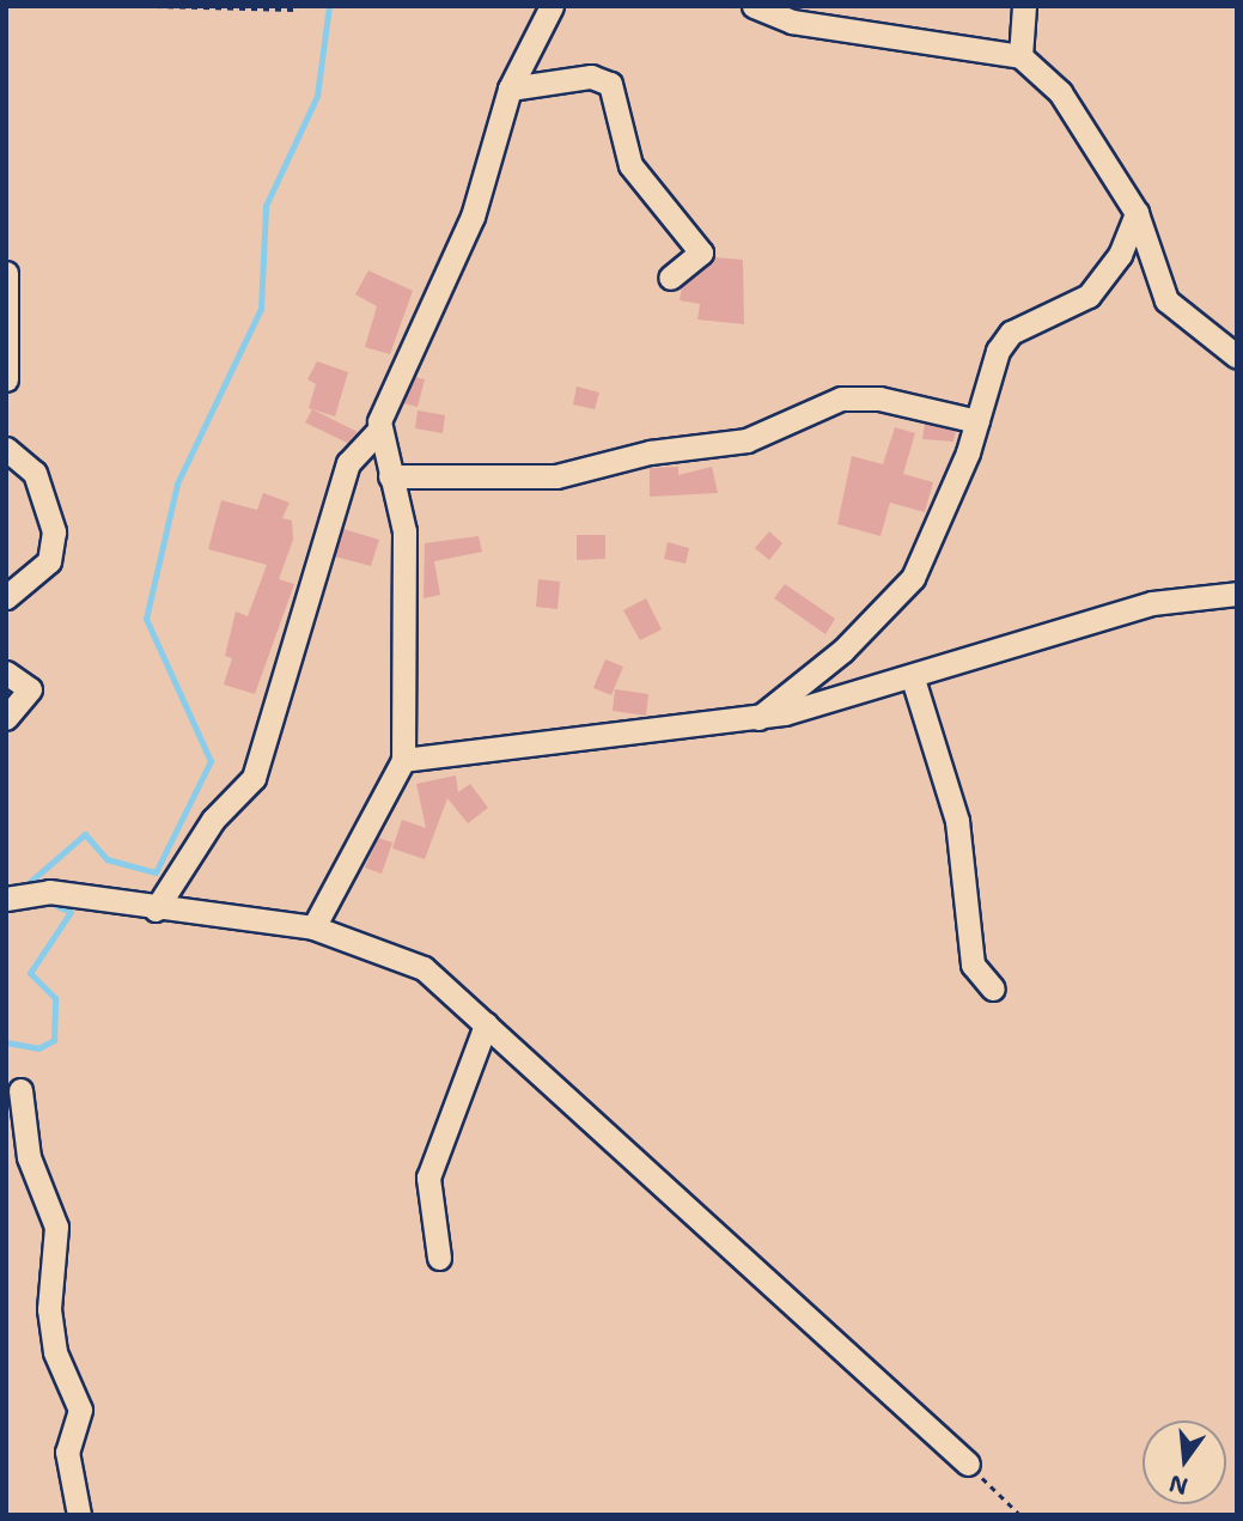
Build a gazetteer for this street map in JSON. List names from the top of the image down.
{
  "north": "bottom"
}
